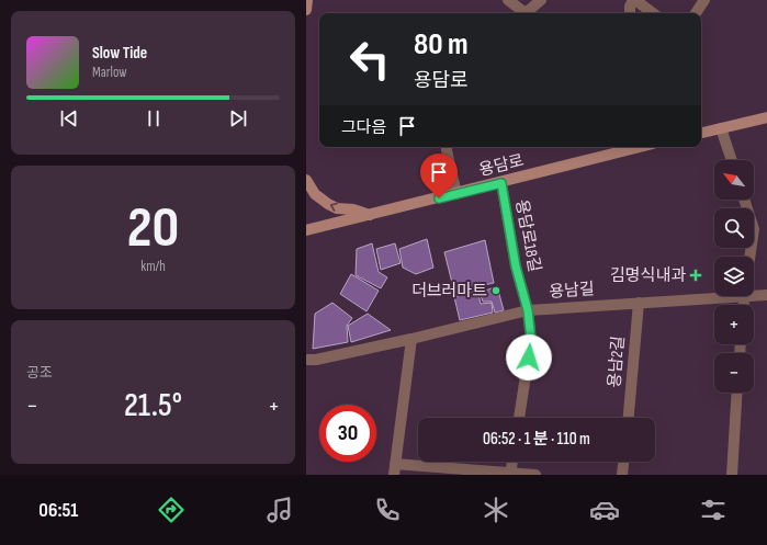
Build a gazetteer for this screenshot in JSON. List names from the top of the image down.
{
  "streets": {
    "main road": ["용담로"],
    "street": ["용담로18길", "용남길", "용남2길"]
  },
  "crossings": [
    ["용담로", "용담로18길"],
    ["용담로18길", "용남길"],
    ["용남길", "용남2길"]
  ],
  "places": {
    "health": ["김명식내과"],
    "other": ["더브러마트"]
  },
  "north": "top left",
  "page": {
    "turn": ["80 m", "용담로"],
    "song": ["Slow Tide", "Marlow"],
    "then": "그다음",
    "map_buttons": ["+", "−"],
    "tile": [
      ["20", "km/h"],
      "공조"
    ],
    "heat": ["−", "21.5°", "+"],
    "limit": "30",
    "trip": "06:52 · 1 분 · 110 m",
    "tabs": "06:51"
  }
}
